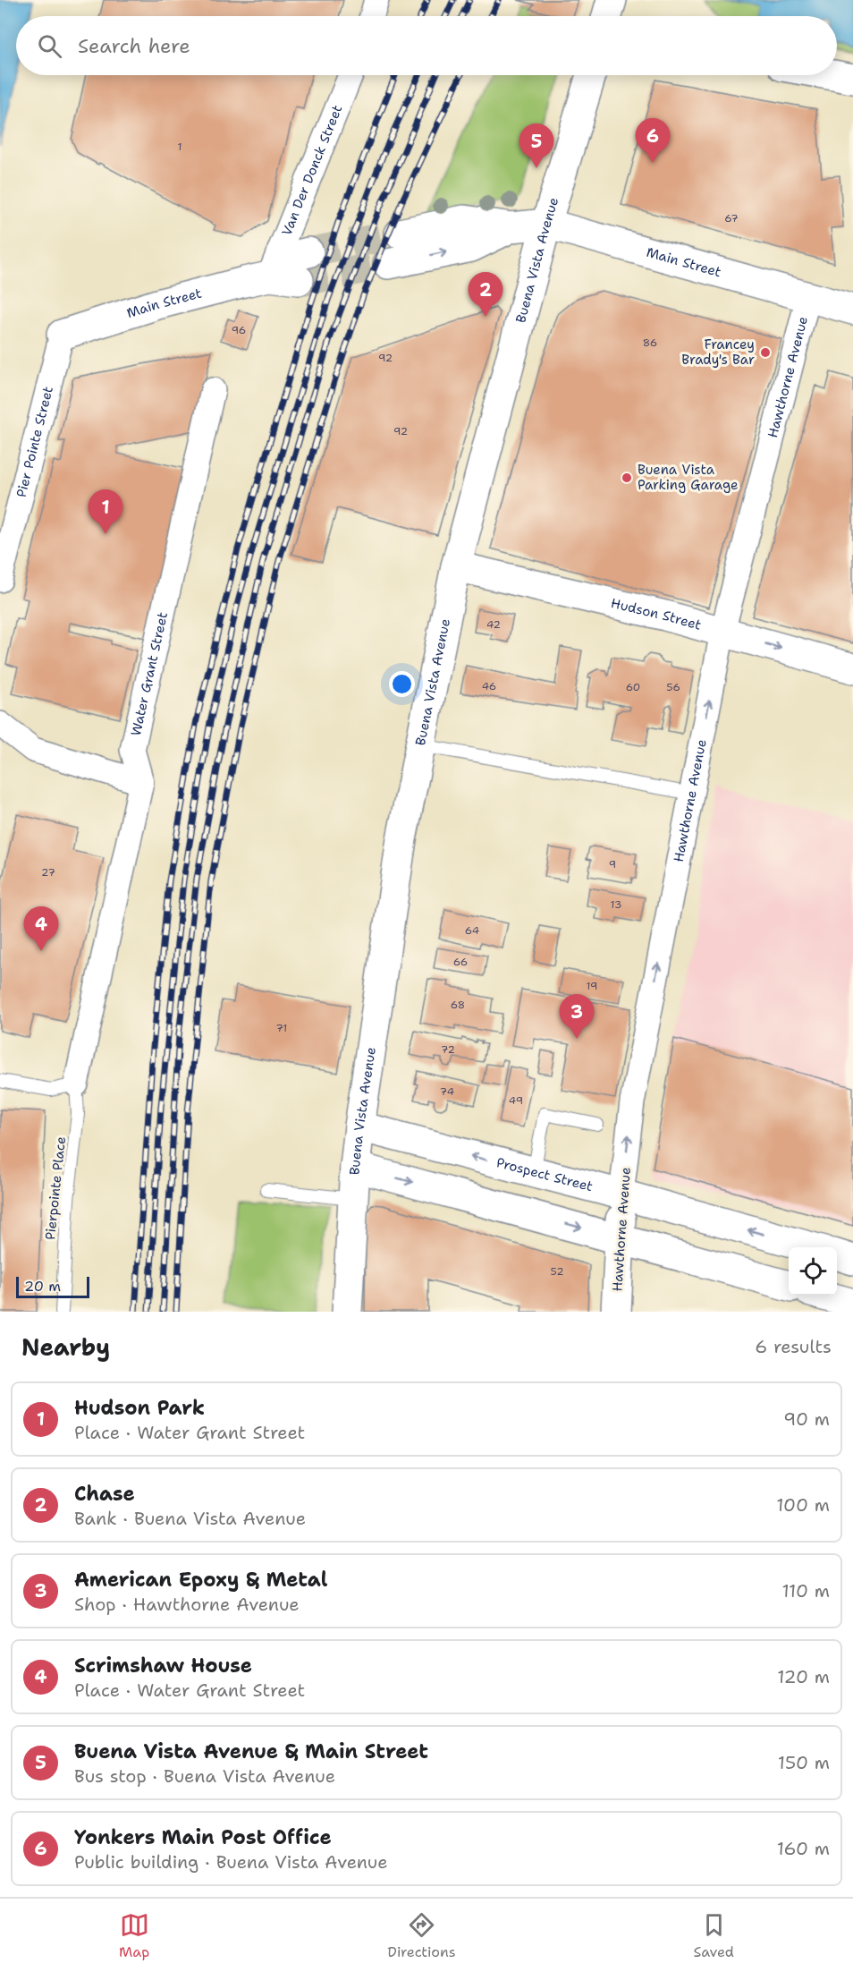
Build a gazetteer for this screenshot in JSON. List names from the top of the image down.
{
  "streets": {
    "street": [
      "Van Der Donck Street",
      "Buena Vista Avenue",
      "Main Street",
      "Hawthorne Avenue",
      "Pier Pointe Street",
      "Hudson Street",
      "Water Grant Street",
      "Prospect Street"
    ],
    "lane": ["Pierpointe Place"]
  },
  "crossings": [
    ["Van Der Donck Street", "Main Street"],
    ["Buena Vista Avenue", "Main Street"],
    ["Buena Vista Avenue", "Hudson Street"],
    ["Buena Vista Avenue", "Prospect Street"],
    ["Main Street", "Hawthorne Avenue"],
    ["Main Street", "Pier Pointe Street"],
    ["Hawthorne Avenue", "Hudson Street"],
    ["Hawthorne Avenue", "Prospect Street"],
    ["Water Grant Street", "Pierpointe Place"]
  ],
  "one_way": ["Hawthorne Avenue"],
  "places": ["Francey Brady's Bar", "Buena Vista Parking Garage"],
  "house_numbers": [
    "1",
    "67",
    "96",
    "86",
    "92",
    "92",
    "42",
    "46",
    "60",
    "56",
    "9",
    "27",
    "13",
    "64",
    "66",
    "19",
    "68",
    "71",
    "72",
    "74",
    "49",
    "52"
  ],
  "scale_bar": "20 m",
  "page": {
    "search": "Search here",
    "pins": [
      "6",
      "5",
      "2",
      "1",
      "4",
      "3"
    ],
    "scale": "20 m",
    "heading": ["Nearby", "6 results"],
    "list": [
      {
        "mark": "1",
        "name": "Hudson Park",
        "note": "Place · Water Grant Street",
        "value": "90 m"
      },
      {
        "mark": "2",
        "name": "Chase",
        "note": "Bank · Buena Vista Avenue",
        "value": "100 m"
      },
      {
        "mark": "3",
        "name": "American Epoxy & Metal",
        "note": "Shop · Hawthorne Avenue",
        "value": "110 m"
      },
      {
        "mark": "4",
        "name": "Scrimshaw House",
        "note": "Place · Water Grant Street",
        "value": "120 m"
      },
      {
        "mark": "5",
        "name": "Buena Vista Avenue & Main Street",
        "note": "Bus stop · Buena Vista Avenue",
        "value": "150 m"
      },
      {
        "mark": "6",
        "name": "Yonkers Main Post Office",
        "note": "Public building · Buena Vista Avenue",
        "value": "160 m"
      }
    ],
    "nav": ["Map", "Directions", "Saved"]
  }
}
